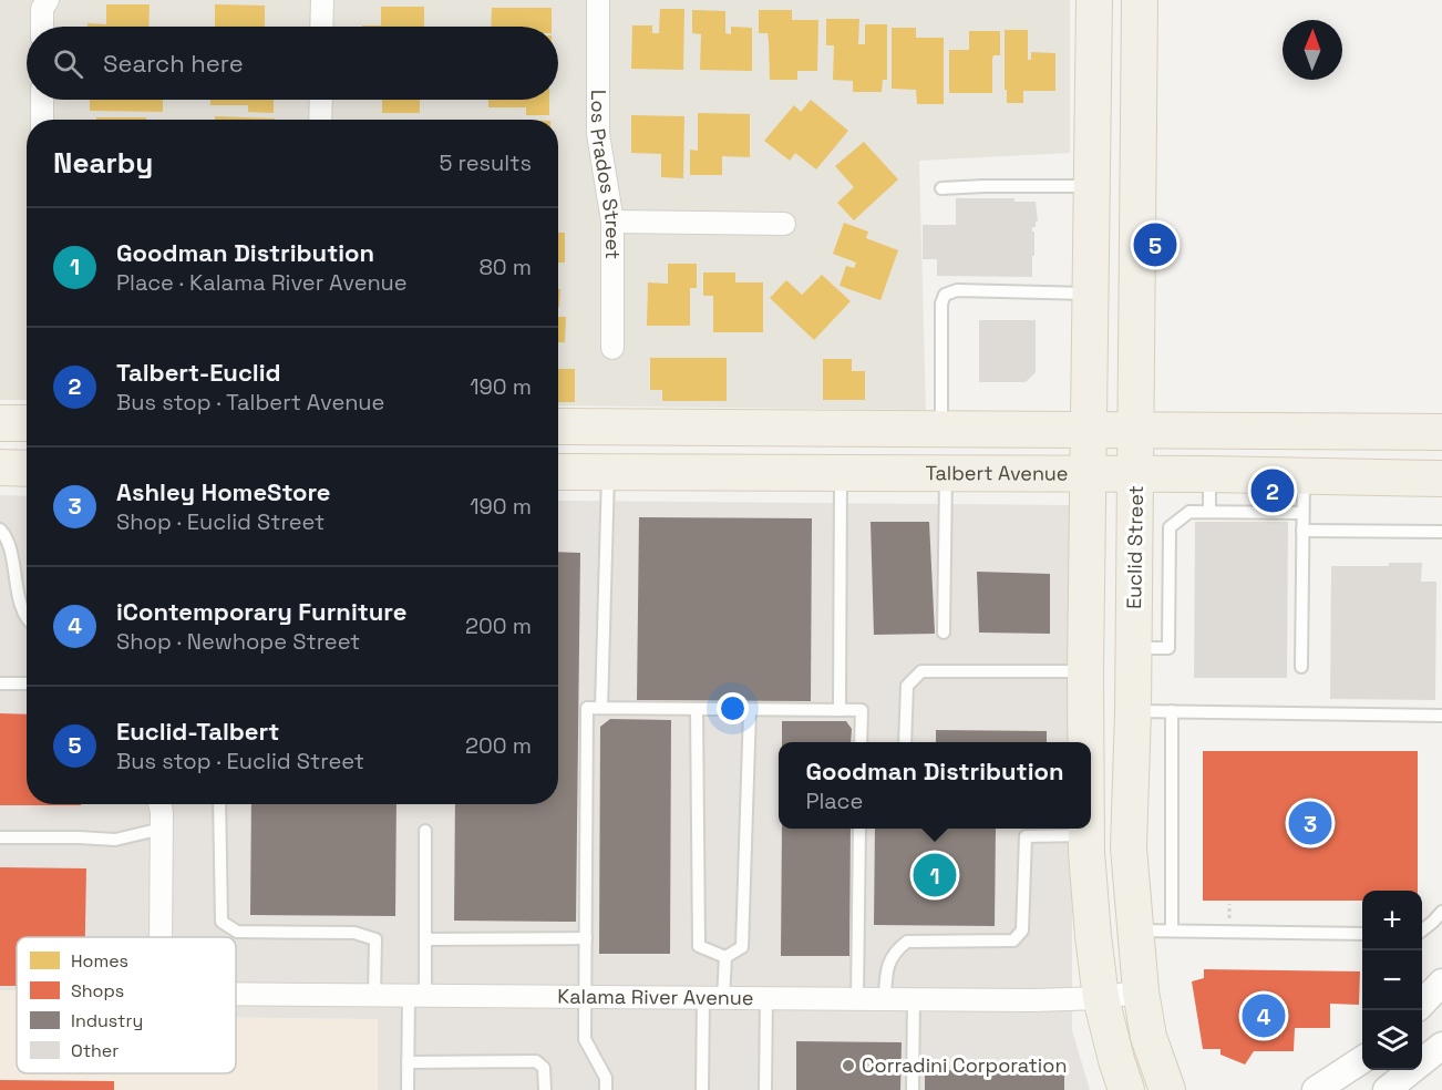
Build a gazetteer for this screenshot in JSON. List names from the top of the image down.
{
  "streets": {
    "main road": ["Talbert Avenue", "Euclid Street"],
    "street": ["Los Prados Street", "Kalama River Avenue"]
  },
  "crossings": [
    ["Talbert Avenue", "Euclid Street"],
    ["Euclid Street", "Kalama River Avenue"]
  ],
  "places": ["Corradini Corporation"],
  "legend": [
    "Homes",
    "Shops",
    "Industry",
    "Other"
  ],
  "north": "top",
  "page": {
    "search": "Search here",
    "heading": ["Nearby", "5 results"],
    "list": [
      {
        "mark": "1",
        "name": "Goodman Distribution",
        "note": "Place · Kalama River Avenue",
        "value": "80 m"
      },
      {
        "mark": "2",
        "name": "Talbert-Euclid",
        "note": "Bus stop · Talbert Avenue",
        "value": "190 m"
      },
      {
        "mark": "3",
        "name": "Ashley HomeStore",
        "note": "Shop · Euclid Street",
        "value": "190 m"
      },
      {
        "mark": "4",
        "name": "iContemporary Furniture",
        "note": "Shop · Newhope Street",
        "value": "200 m"
      },
      {
        "mark": "5",
        "name": "Euclid-Talbert",
        "note": "Bus stop · Euclid Street",
        "value": "200 m"
      }
    ],
    "pins": [
      "5",
      "2",
      "3",
      "1",
      "4"
    ],
    "popup": ["Goodman Distribution", "Place"],
    "map_buttons": ["+", "−"]
  }
}
